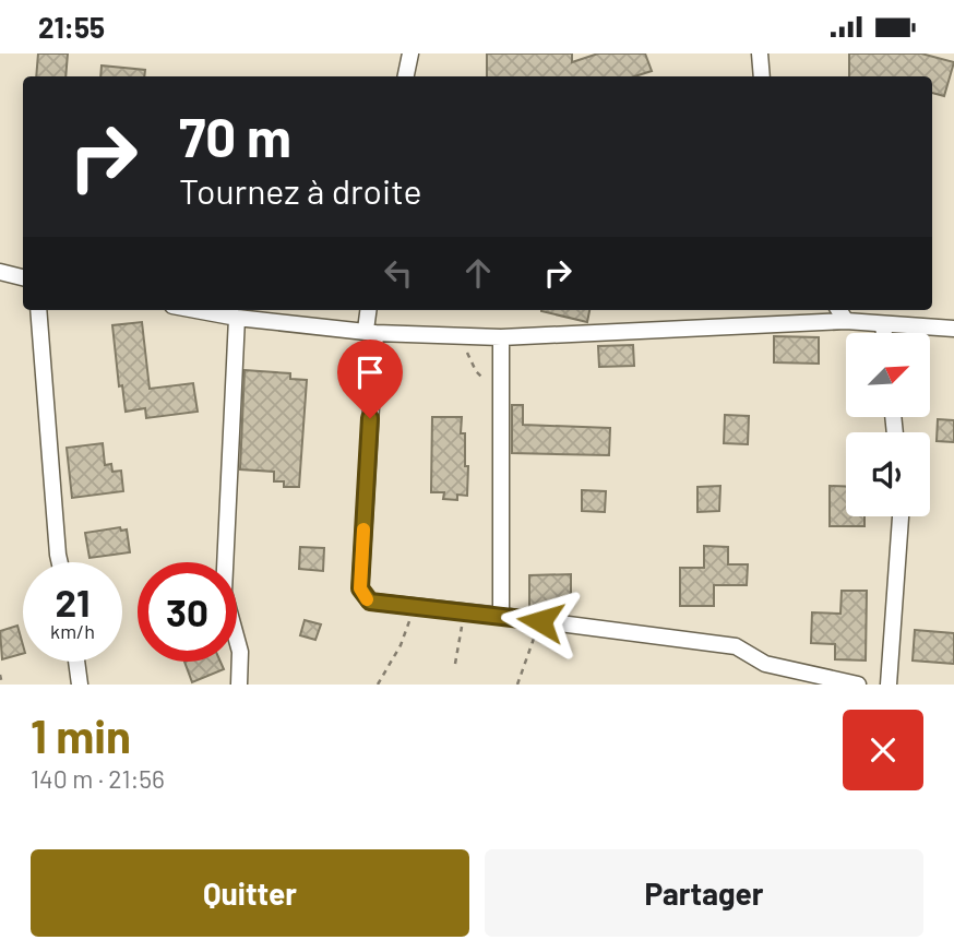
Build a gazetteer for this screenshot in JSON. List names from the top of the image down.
{
  "north": "top right",
  "page": {
    "status": "21:55",
    "turn": ["70 m", "Tournez à droite"],
    "speed": "21 km/h",
    "limit": "30",
    "heading": ["1 min", "140 m · 21:56"],
    "buttons": ["Quitter", "Partager"]
  }
}
